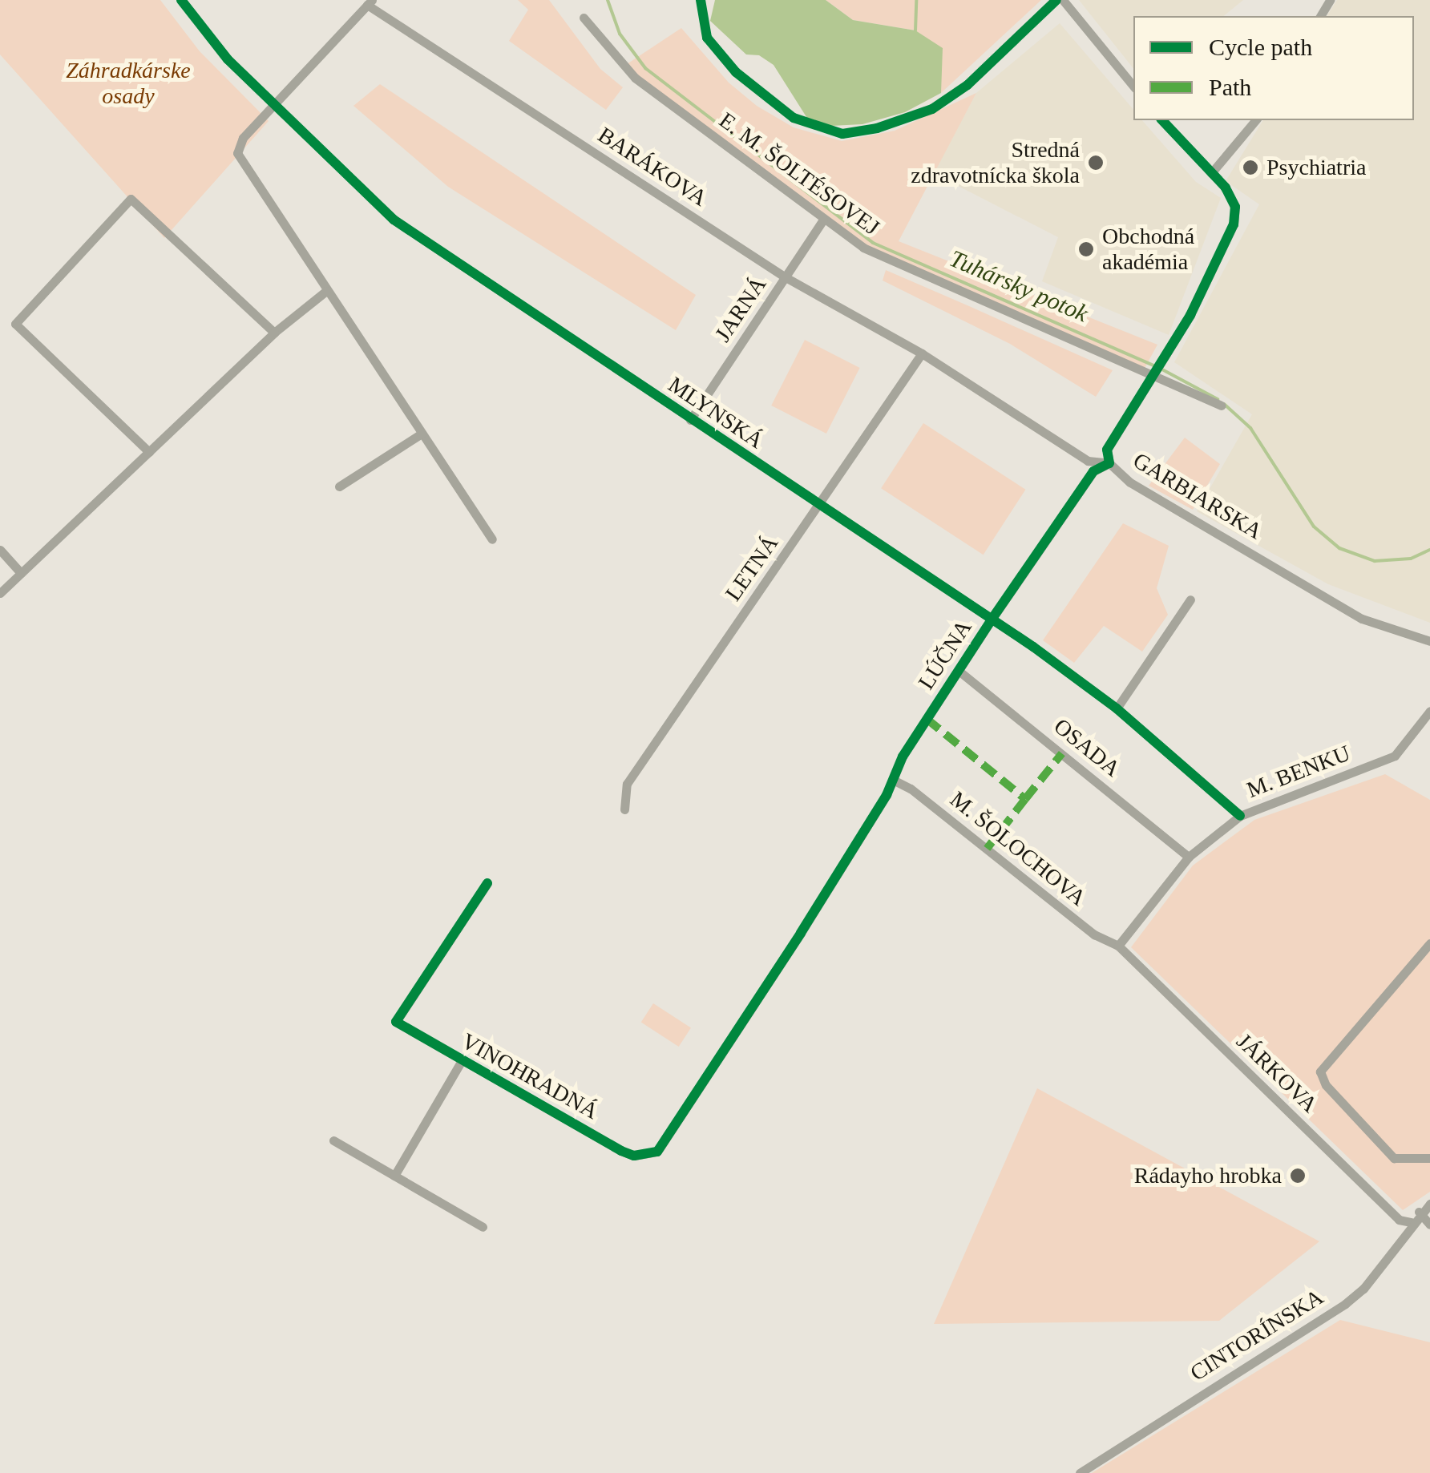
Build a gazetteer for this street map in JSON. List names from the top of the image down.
{
  "streets": {
    "street": [
      "BARÁKOVA",
      "E. M. ŠOLTÉSOVEJ",
      "JARNÁ",
      "MLYNSKÁ",
      "GARBIARSKA",
      "LETNÁ",
      "LÚČNA",
      "OSADA",
      "M. BENKU",
      "M. ŠOLOCHOVA",
      "JÁRKOVA",
      "VINOHRADNÁ",
      "CINTORÍNSKA"
    ]
  },
  "crossings": [
    ["BARÁKOVA", "JARNÁ"],
    ["BARÁKOVA", "GARBIARSKA"],
    ["BARÁKOVA", "LETNÁ"],
    ["E. M. ŠOLTÉSOVEJ", "JARNÁ"],
    ["E. M. ŠOLTÉSOVEJ", "LÚČNA"],
    ["JARNÁ", "MLYNSKÁ"],
    ["MLYNSKÁ", "LETNÁ"],
    ["MLYNSKÁ", "LÚČNA"],
    ["MLYNSKÁ", "M. BENKU"],
    ["GARBIARSKA", "LETNÁ"],
    ["GARBIARSKA", "LÚČNA"],
    ["LÚČNA", "OSADA"],
    ["LÚČNA", "M. ŠOLOCHOVA"],
    ["LÚČNA", "VINOHRADNÁ"],
    ["OSADA", "M. BENKU"],
    ["M. BENKU", "M. ŠOLOCHOVA"],
    ["M. BENKU", "JÁRKOVA"],
    ["M. ŠOLOCHOVA", "JÁRKOVA"],
    ["JÁRKOVA", "CINTORÍNSKA"]
  ],
  "water": ["Tuhársky potok"],
  "parks": ["Záhradkárske osady"],
  "places": [
    "Stredná zdravotnícka škola",
    "Psychiatria",
    "Obchodná akadémia",
    "Rádayho hrobka"
  ],
  "legend": ["Cycle path", "Path"]
}
